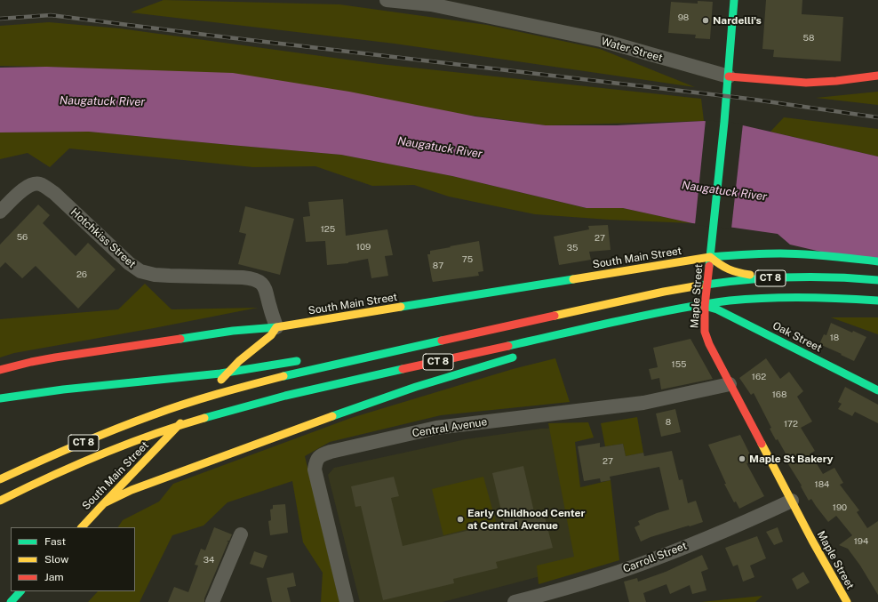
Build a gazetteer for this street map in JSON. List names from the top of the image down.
{
  "streets": {
    "main road": [
      "Water Street",
      "South Main Street",
      "CT 8",
      "Maple Street",
      "Oak Street"
    ],
    "street": ["Hotchkiss Street", "Central Avenue", "Carroll Street"]
  },
  "crossings": [
    ["Water Street", "Maple Street"],
    ["Hotchkiss Street", "South Main Street"],
    ["South Main Street", "Maple Street"],
    ["Maple Street", "Oak Street"],
    ["Maple Street", "Central Avenue"],
    ["Maple Street", "Carroll Street"]
  ],
  "water": ["Naugatuck River"],
  "places": ["Nardelli's", "Maple St Bakery", "Early Childhood Center at Central Avenue"],
  "house_numbers": [
    "98",
    "58",
    "125",
    "56",
    "27",
    "109",
    "35",
    "75",
    "87",
    "26",
    "18",
    "155",
    "162",
    "168",
    "8",
    "172",
    "27",
    "184",
    "190",
    "194",
    "34"
  ],
  "legend": ["Fast", "Slow", "Jam"]
}
